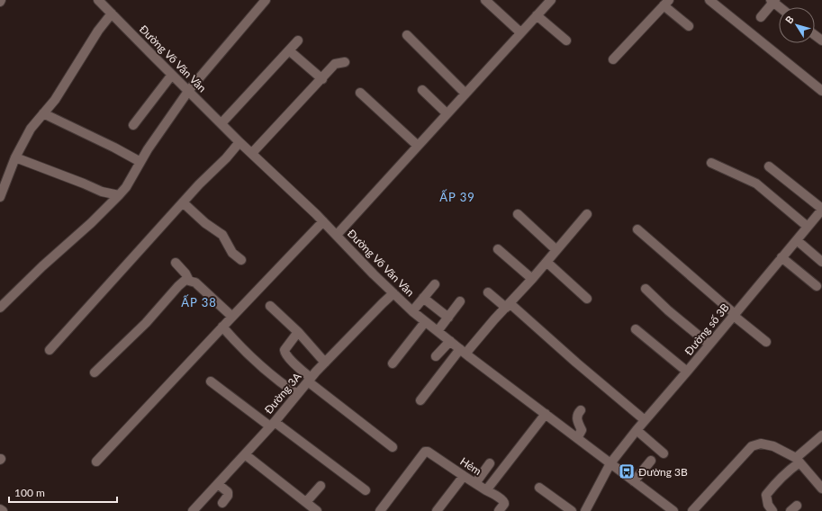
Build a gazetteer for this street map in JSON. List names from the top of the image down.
{
  "streets": {
    "street": [
      "Đường Võ Văn Vân",
      "Đường số 3B",
      "Đường 3A",
      "Hẻm"
    ]
  },
  "crossings": [
    ["Đường Võ Văn Vân", "Đường số 3B"],
    ["Đường Võ Văn Vân", "Đường 3A"],
    ["Đường Võ Văn Vân", "Hẻm"]
  ],
  "districts": ["ẤP 39", "ẤP 38"],
  "places": {
    "bus stop": ["Đường 3B"]
  },
  "scale_bar": "100 m",
  "north": "top left"
}
